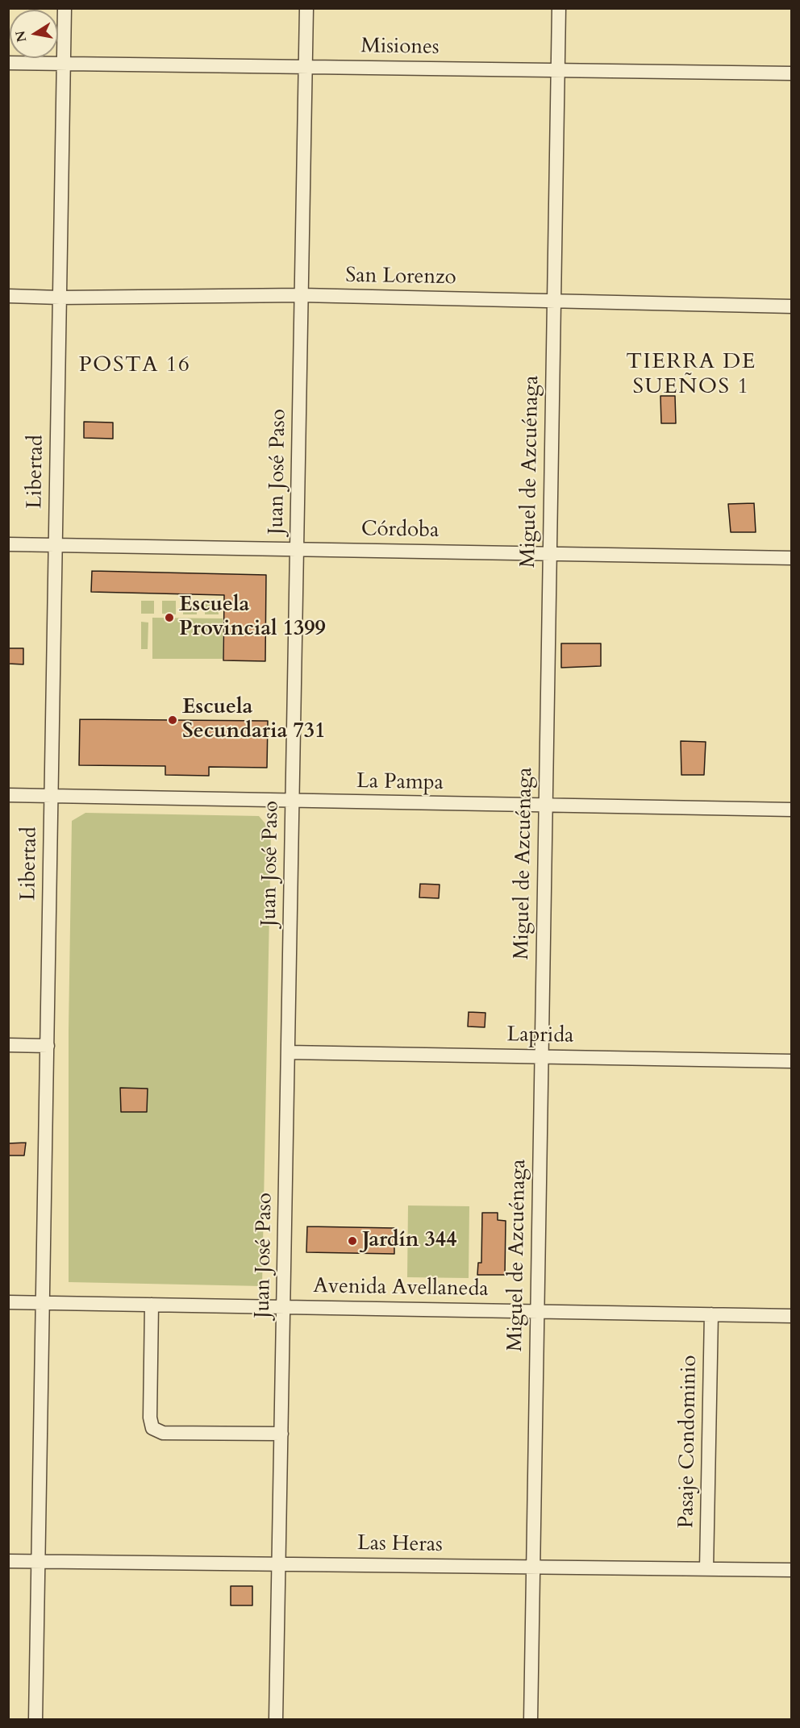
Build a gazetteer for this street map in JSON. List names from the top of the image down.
{
  "streets": {
    "street": [
      "Misiones",
      "San Lorenzo",
      "Libertad",
      "Juan José Paso",
      "Miguel de Azcuénaga",
      "Córdoba",
      "La Pampa",
      "Laprida",
      "Avenida Avellaneda",
      "Pasaje Condominio",
      "Las Heras"
    ]
  },
  "crossings": [
    ["Misiones", "Libertad"],
    ["Misiones", "Juan José Paso"],
    ["Misiones", "Miguel de Azcuénaga"],
    ["San Lorenzo", "Libertad"],
    ["San Lorenzo", "Juan José Paso"],
    ["San Lorenzo", "Miguel de Azcuénaga"],
    ["Libertad", "Córdoba"],
    ["Libertad", "La Pampa"],
    ["Libertad", "Avenida Avellaneda"],
    ["Libertad", "Las Heras"],
    ["Juan José Paso", "Córdoba"],
    ["Juan José Paso", "La Pampa"],
    ["Juan José Paso", "Laprida"],
    ["Juan José Paso", "Avenida Avellaneda"],
    ["Juan José Paso", "Las Heras"],
    ["Miguel de Azcuénaga", "Córdoba"],
    ["Miguel de Azcuénaga", "La Pampa"],
    ["Miguel de Azcuénaga", "Laprida"],
    ["Miguel de Azcuénaga", "Avenida Avellaneda"],
    ["Miguel de Azcuénaga", "Las Heras"],
    ["Avenida Avellaneda", "Pasaje Condominio"],
    ["Pasaje Condominio", "Las Heras"]
  ],
  "districts": ["TIERRA DE SUEÑOS 1", "POSTA 16"],
  "places": ["Escuela Provincial 1399", "Escuela Secundaria 731", "Jardín 344"],
  "north": "left"
}
